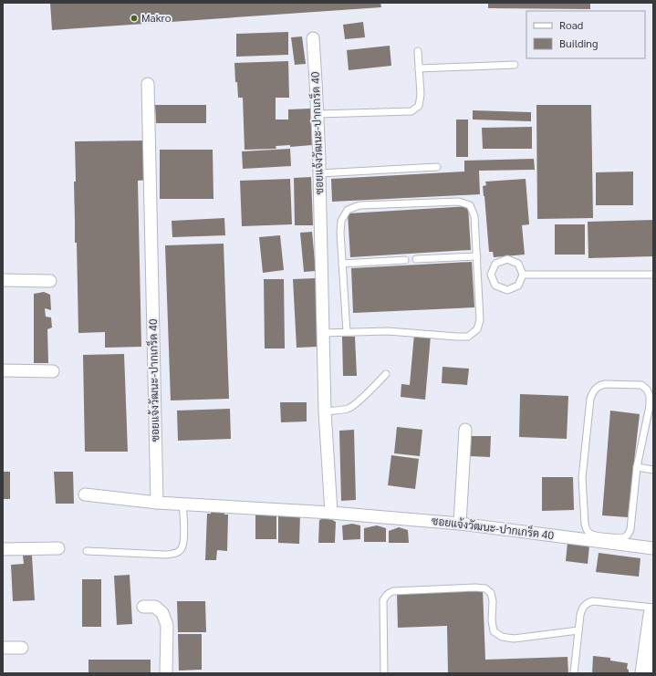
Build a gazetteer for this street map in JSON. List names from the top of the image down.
{
  "streets": {
    "street": ["ซอยแจ้งวัฒนะ-ปากเกร็ด 40"]
  },
  "places": ["Makro"],
  "legend": ["Road", "Building"]
}
